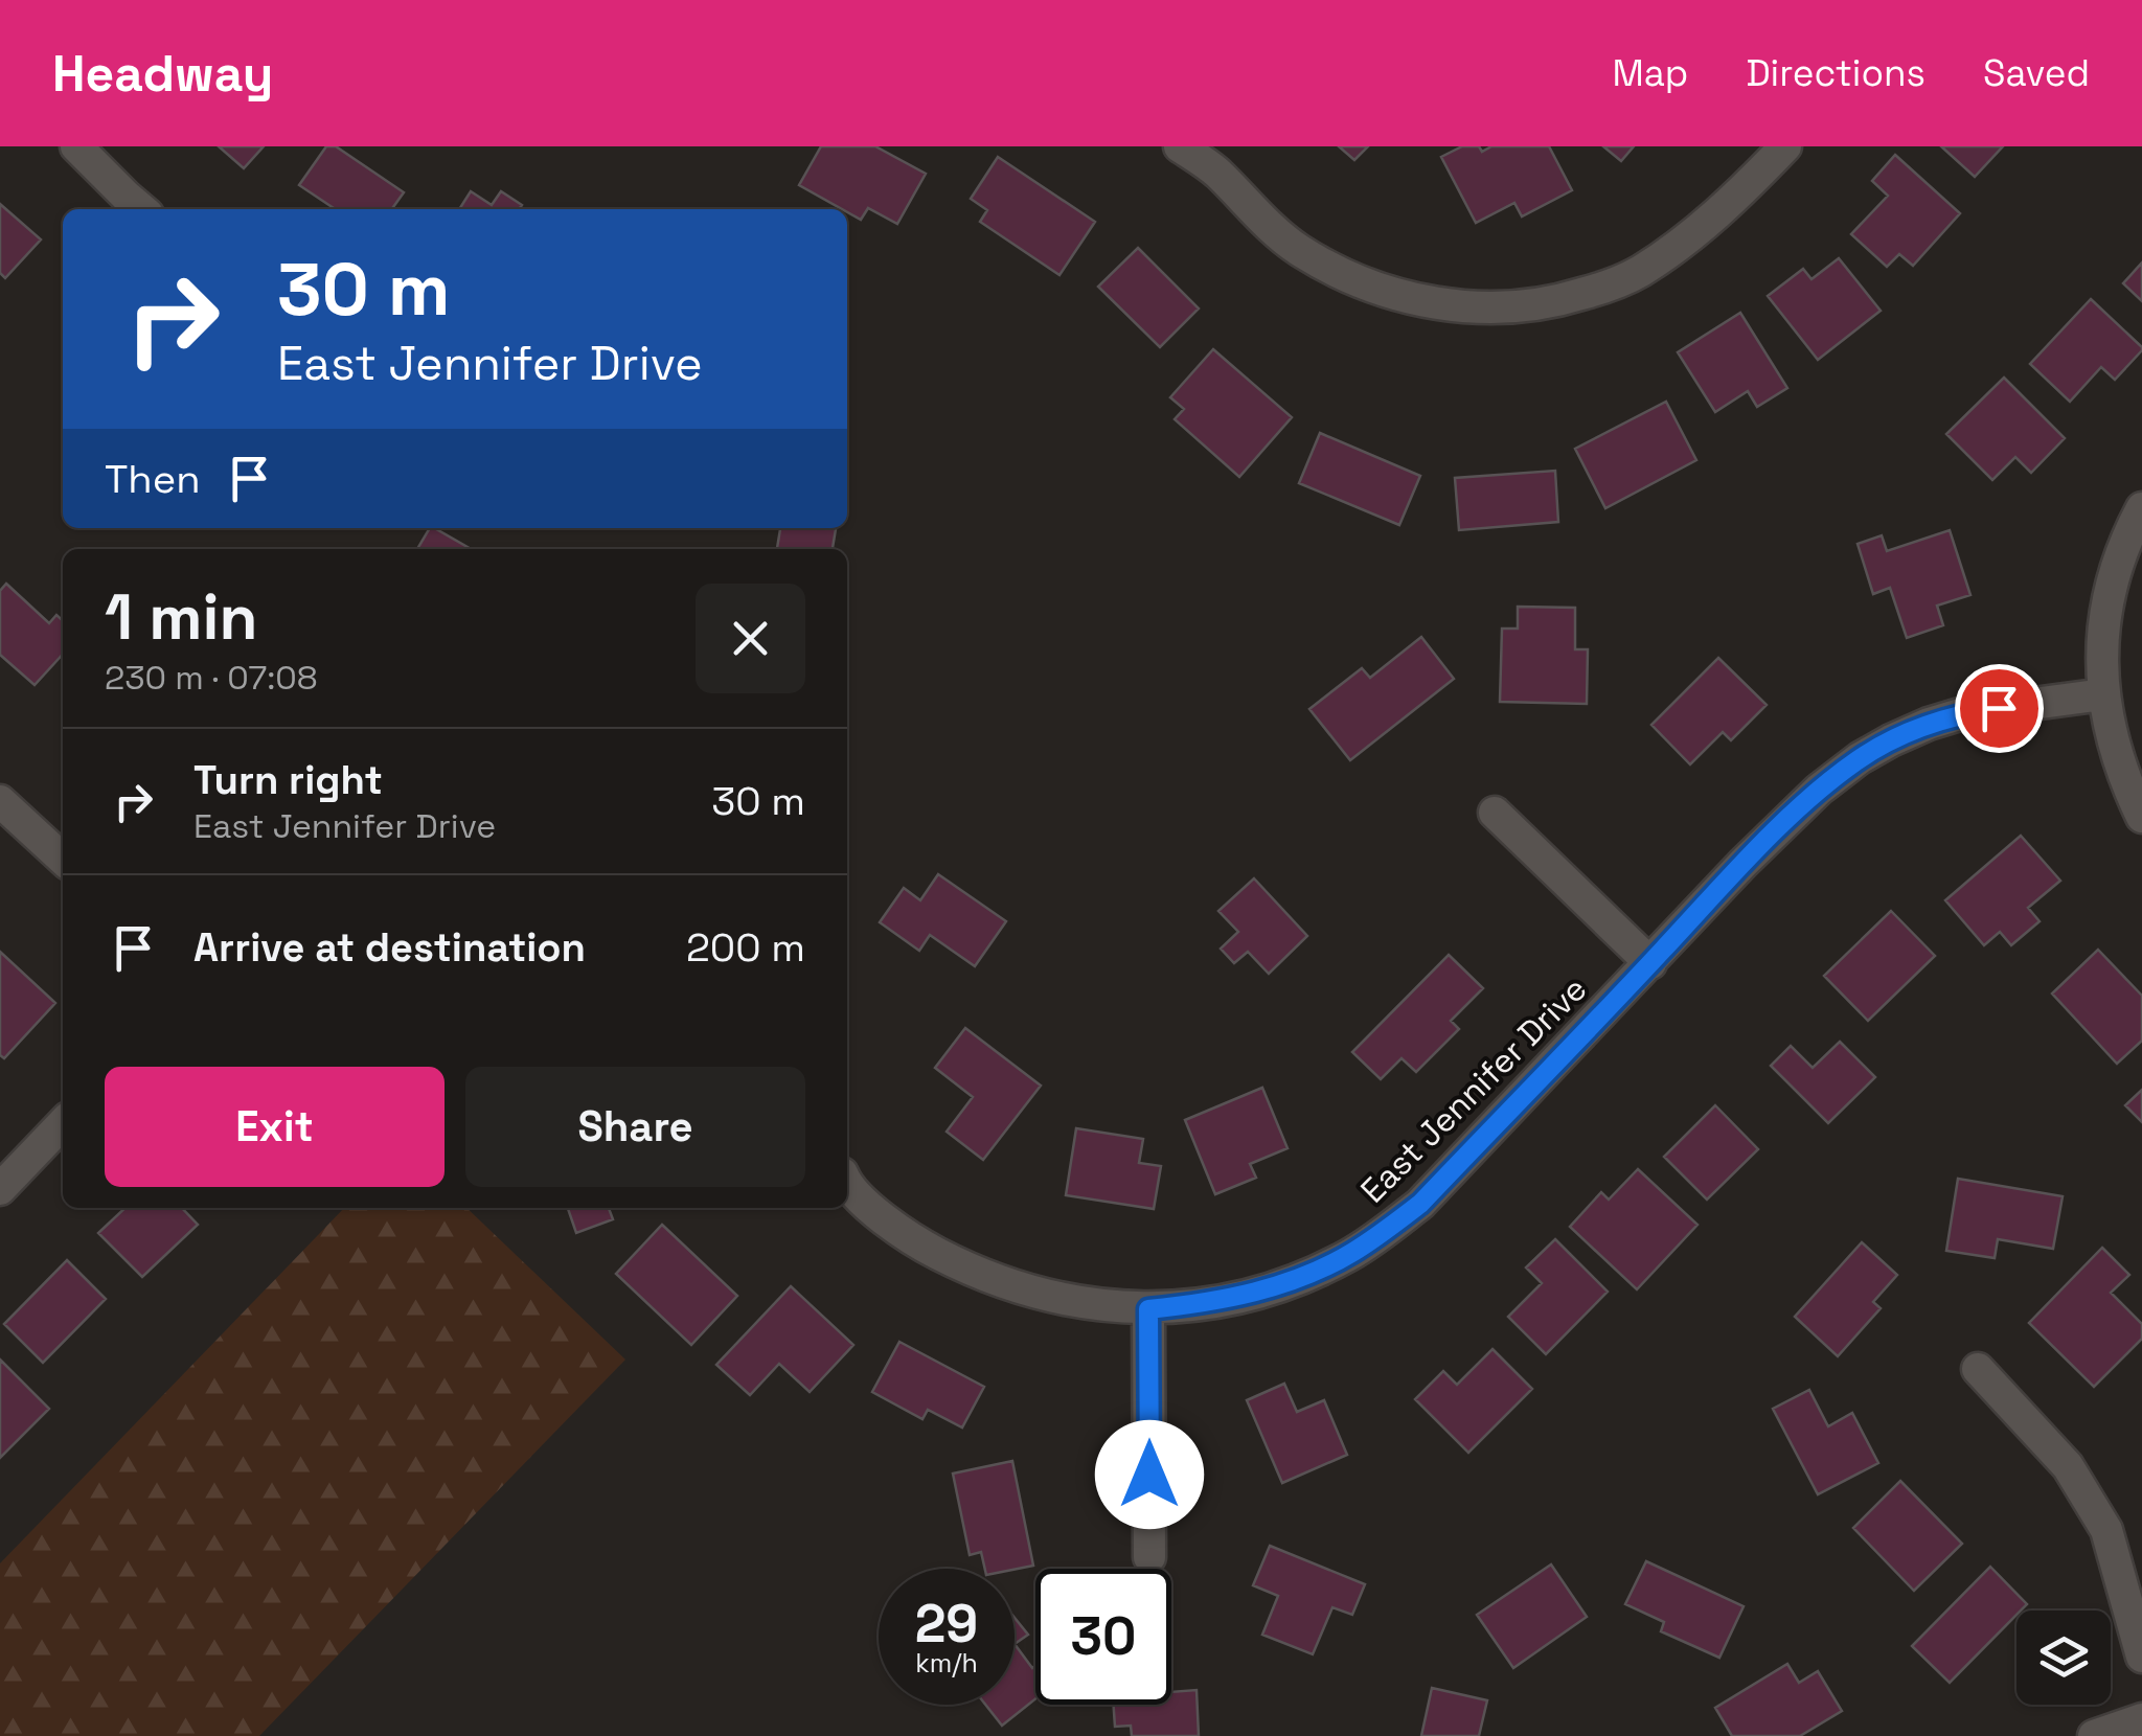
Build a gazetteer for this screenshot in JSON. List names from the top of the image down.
{
  "streets": {
    "street": ["East Jennifer Drive"]
  },
  "page": {
    "header": "Headway",
    "nav": ["Map", "Directions", "Saved"],
    "turn": ["30 m", "East Jennifer Drive"],
    "then": "Then",
    "heading": ["1 min", "230 m · 07:08"],
    "list": [
      {
        "name": "Turn right",
        "note": "East Jennifer Drive",
        "value": "30 m"
      },
      {
        "name": "Arrive at destination",
        "value": "200 m"
      }
    ],
    "buttons": ["Exit", "Share"],
    "speed": "29 km/h",
    "limit": "30"
  }
}
